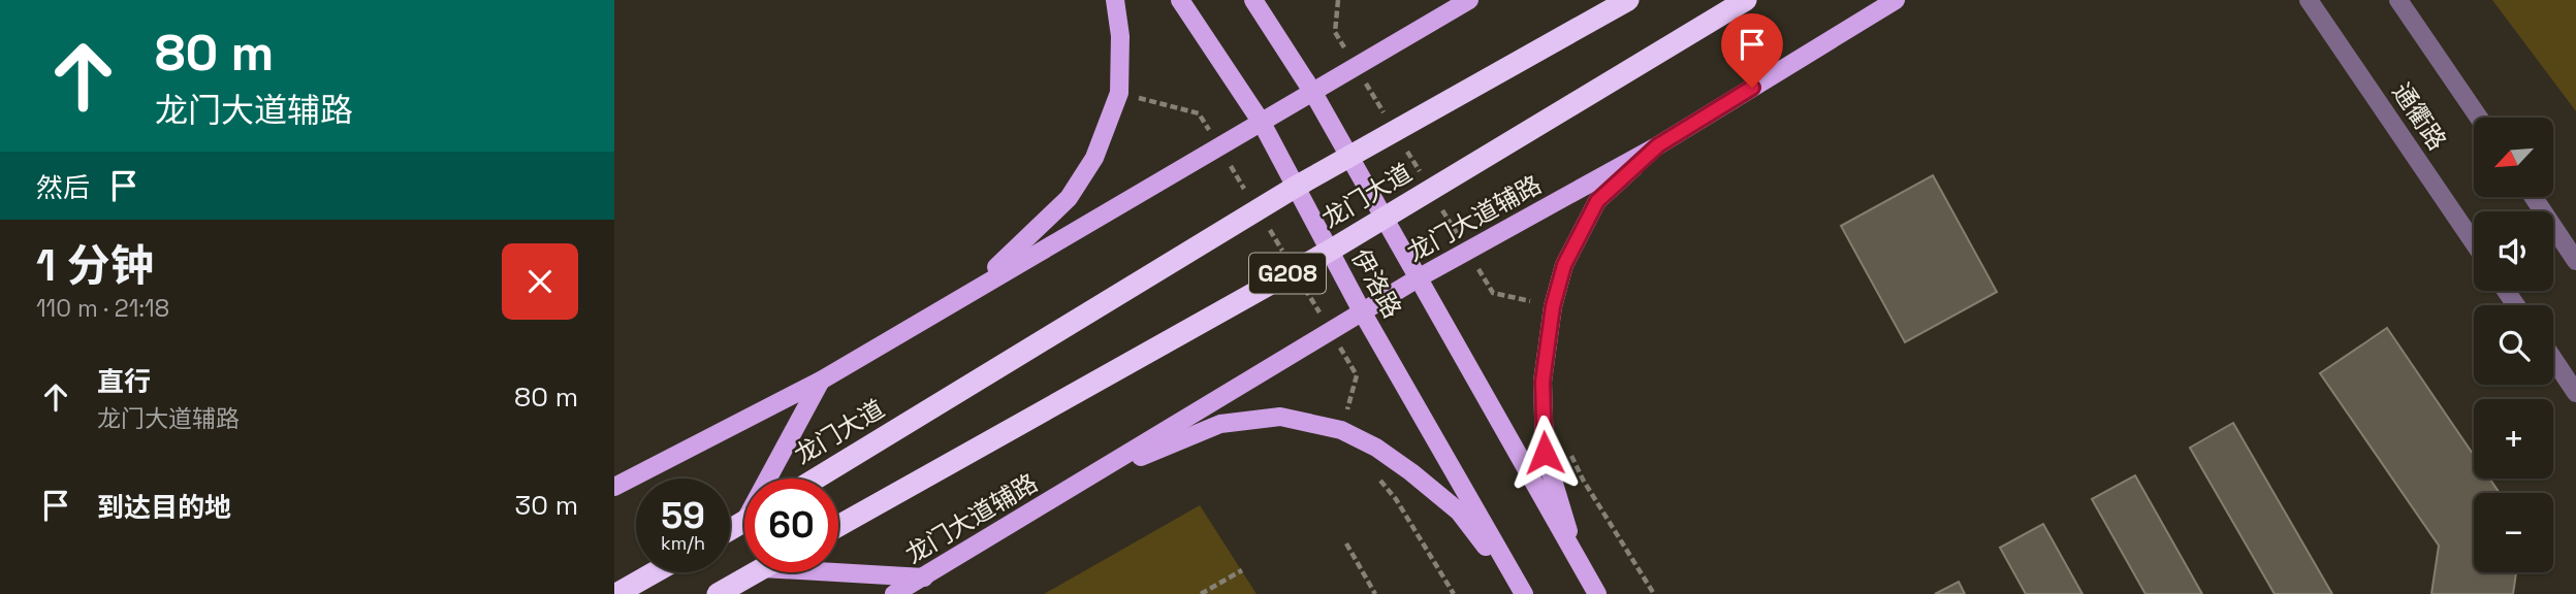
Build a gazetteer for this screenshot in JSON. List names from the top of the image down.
{
  "streets": {
    "highway": ["龙门大道", "G208"],
    "main road": ["龙门大道辅路", "伊洛路"],
    "street": ["通衢路"]
  },
  "crossings": [
    ["龙门大道", "伊洛路"],
    ["龙门大道辅路", "伊洛路"]
  ],
  "north": "bottom left",
  "page": {
    "turn": ["80 m", "龙门大道辅路"],
    "map_buttons": ["+", "−"],
    "then": "然后",
    "heading": ["1 分钟", "110 m · 21:18"],
    "list": [
      {
        "name": "直行",
        "note": "龙门大道辅路",
        "value": "80 m"
      },
      {
        "name": "到达目的地",
        "value": "30 m"
      }
    ],
    "speed": "59 km/h",
    "limit": "60"
  }
}
